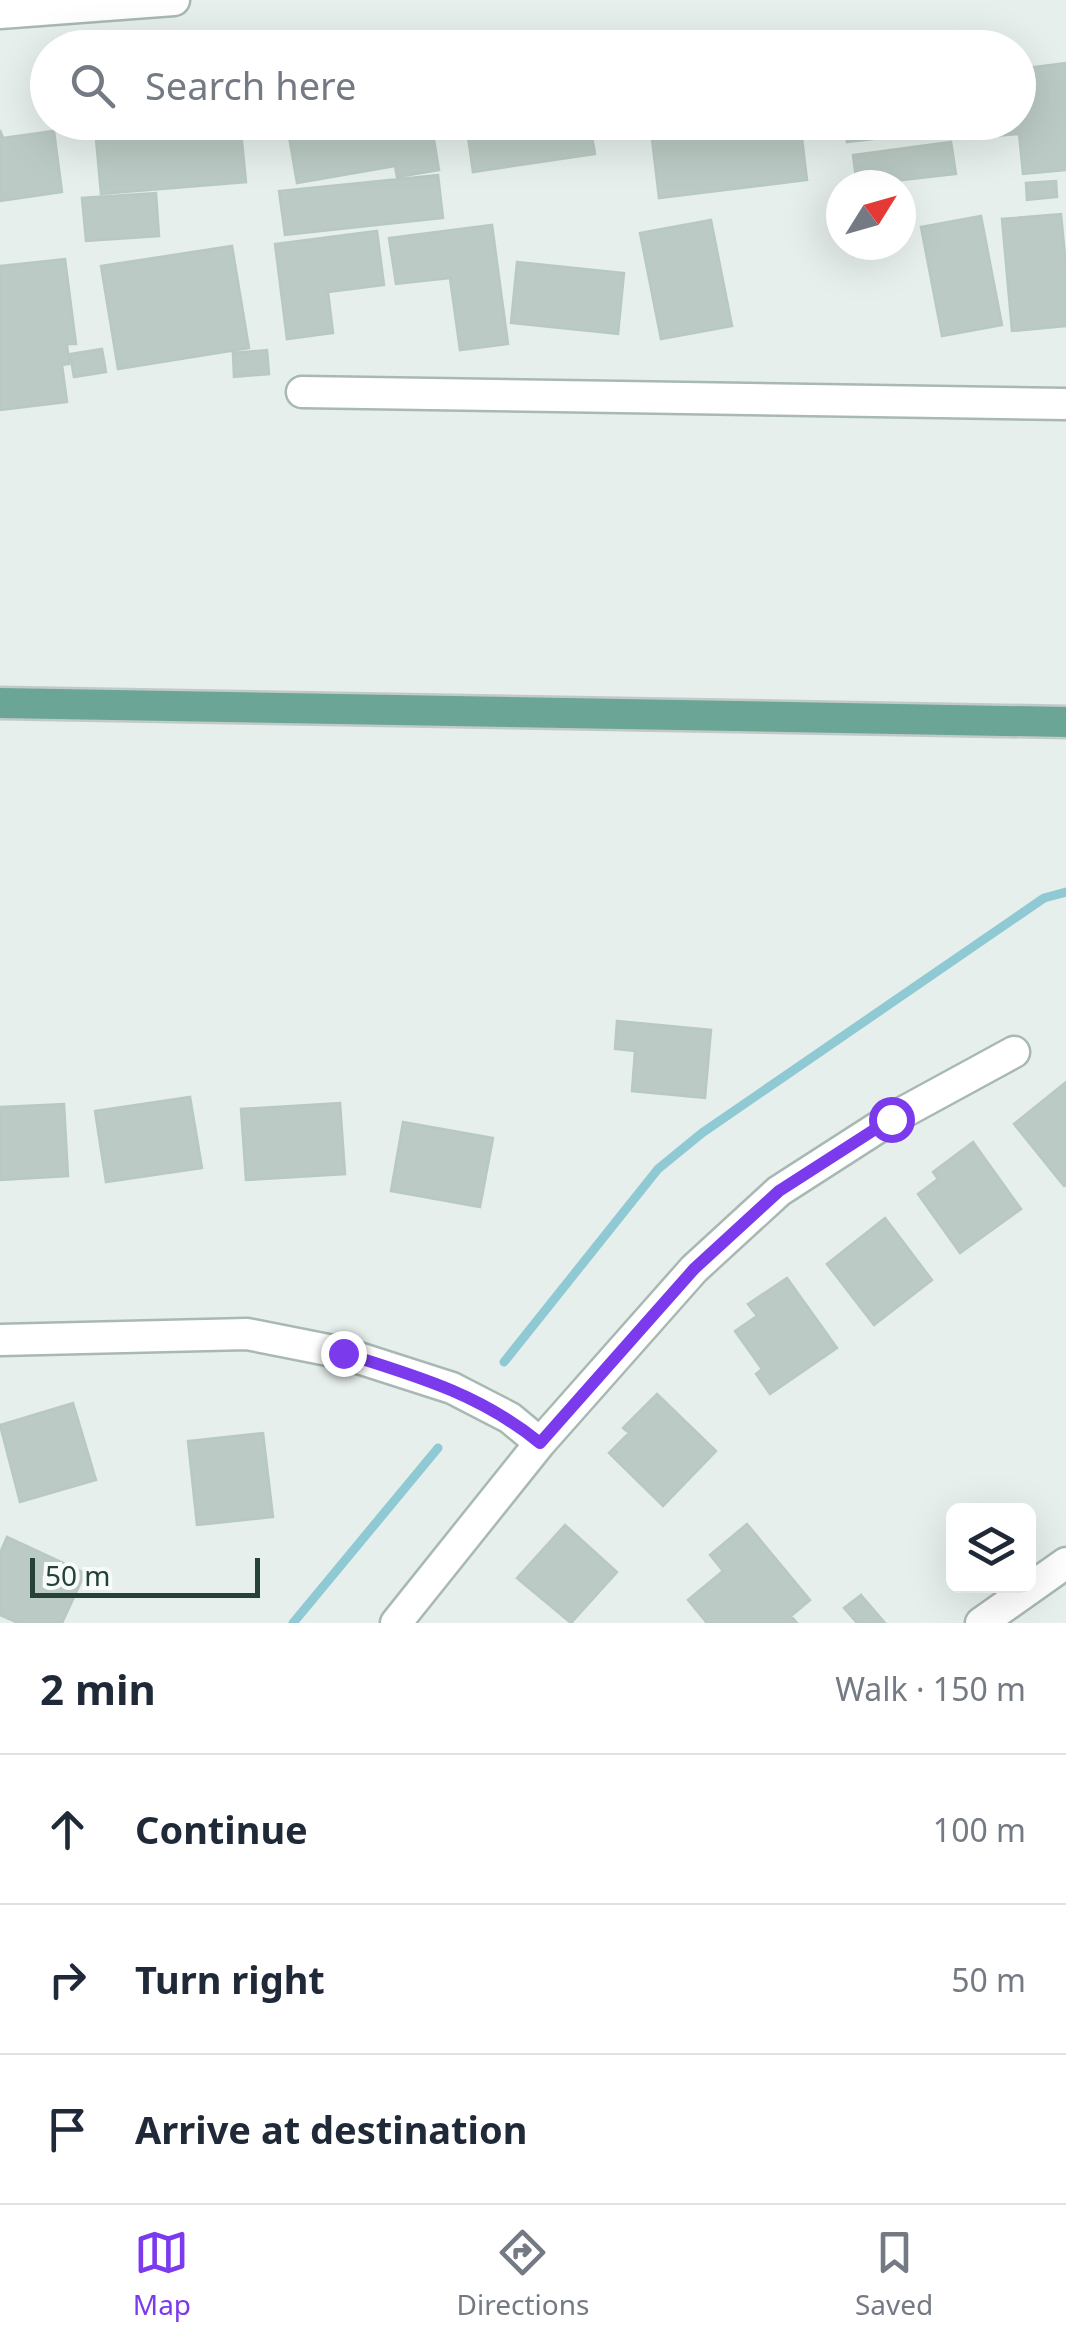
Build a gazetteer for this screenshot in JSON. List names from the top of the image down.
{
  "scale_bar": "50 m",
  "north": "top right",
  "page": {
    "search": "Search here",
    "scale": "50 m",
    "heading": ["2 min", "Walk · 150 m"],
    "list": [
      ["Continue", "100 m"],
      ["Turn right", "50 m"],
      "Arrive at destination"
    ],
    "nav": ["Map", "Directions", "Saved"]
  }
}
